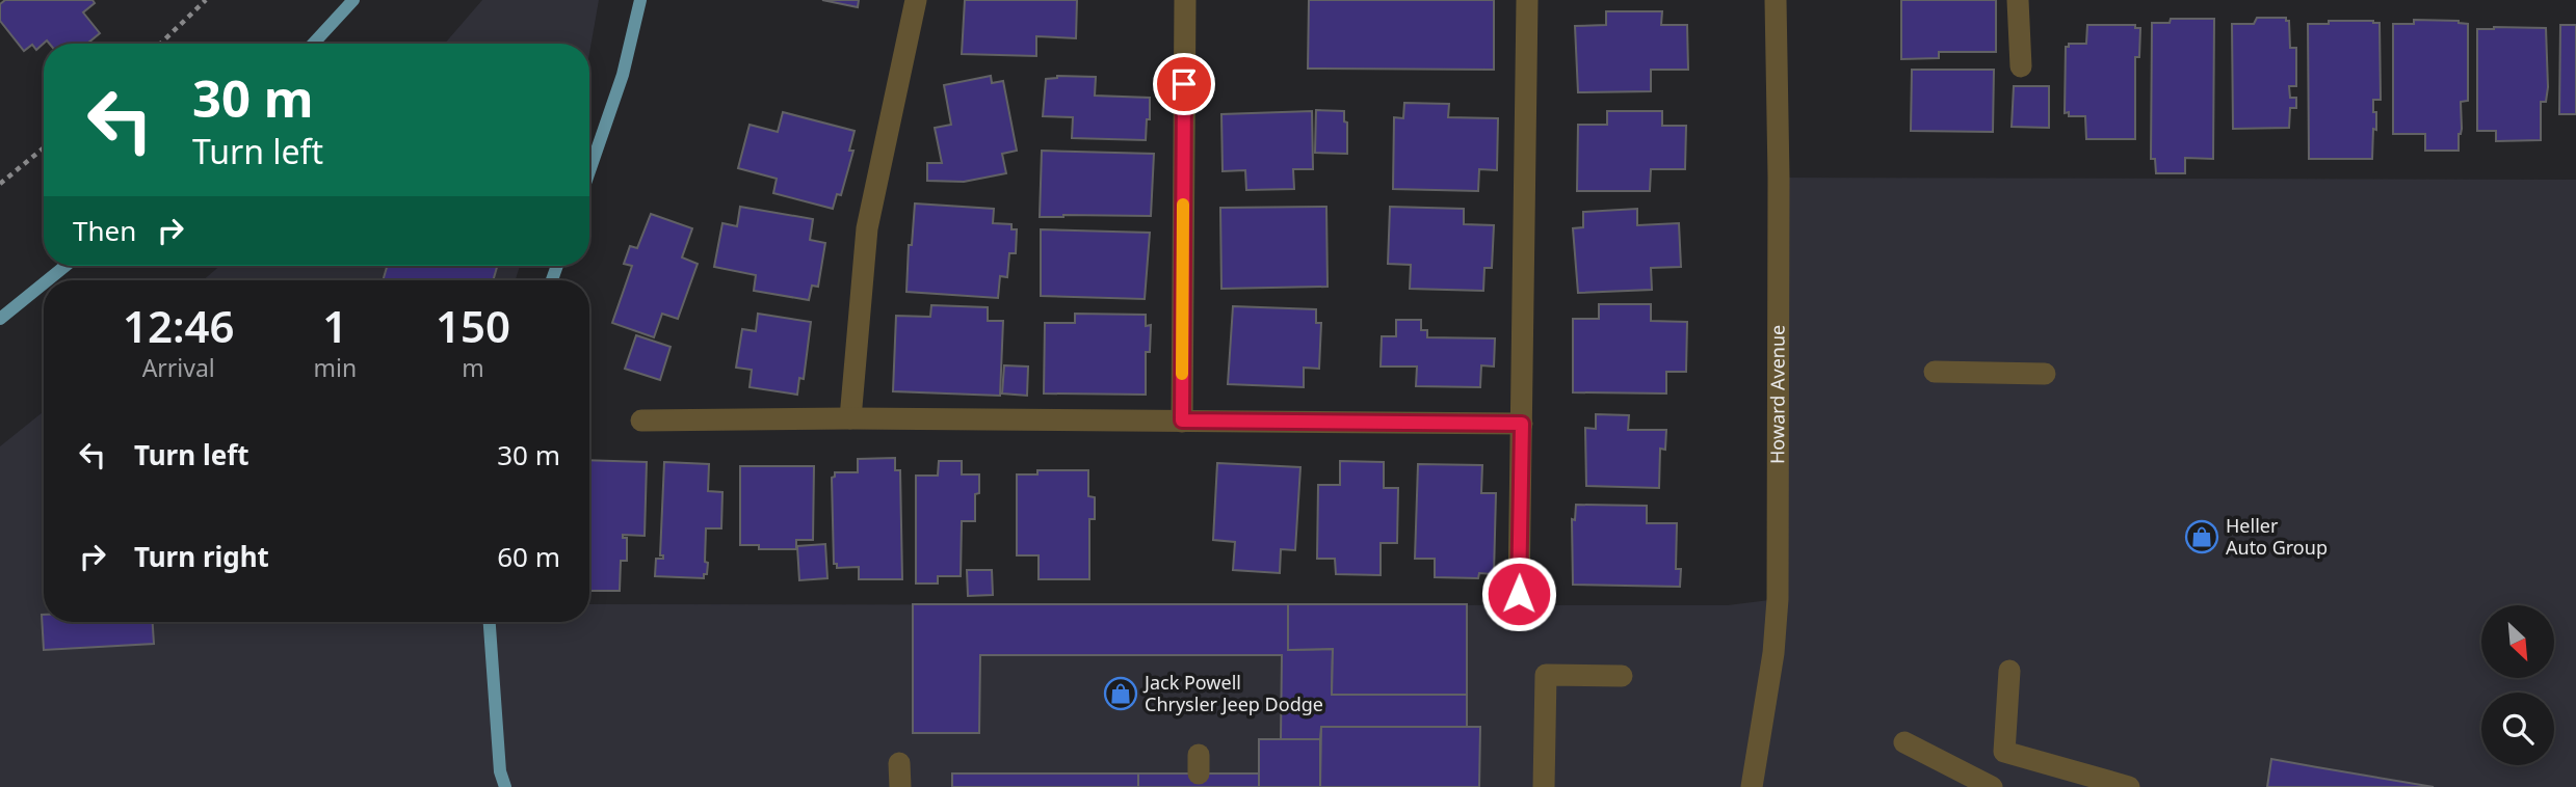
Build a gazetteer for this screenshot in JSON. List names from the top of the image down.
{
  "streets": {
    "street": ["Howard Avenue"]
  },
  "places": {
    "shop": ["Heller Auto Group", "Jack Powell Chrysler Jeep Dodge"]
  },
  "north": "bottom right",
  "page": {
    "turn": ["30 m", "Turn left"],
    "then": "Then",
    "eta": [
      "12:46",
      "Arrival",
      "1",
      "min",
      "150",
      "m"
    ],
    "list": [
      {
        "name": "Turn left",
        "value": "30 m"
      },
      {
        "name": "Turn right",
        "value": "60 m"
      }
    ]
  }
}
